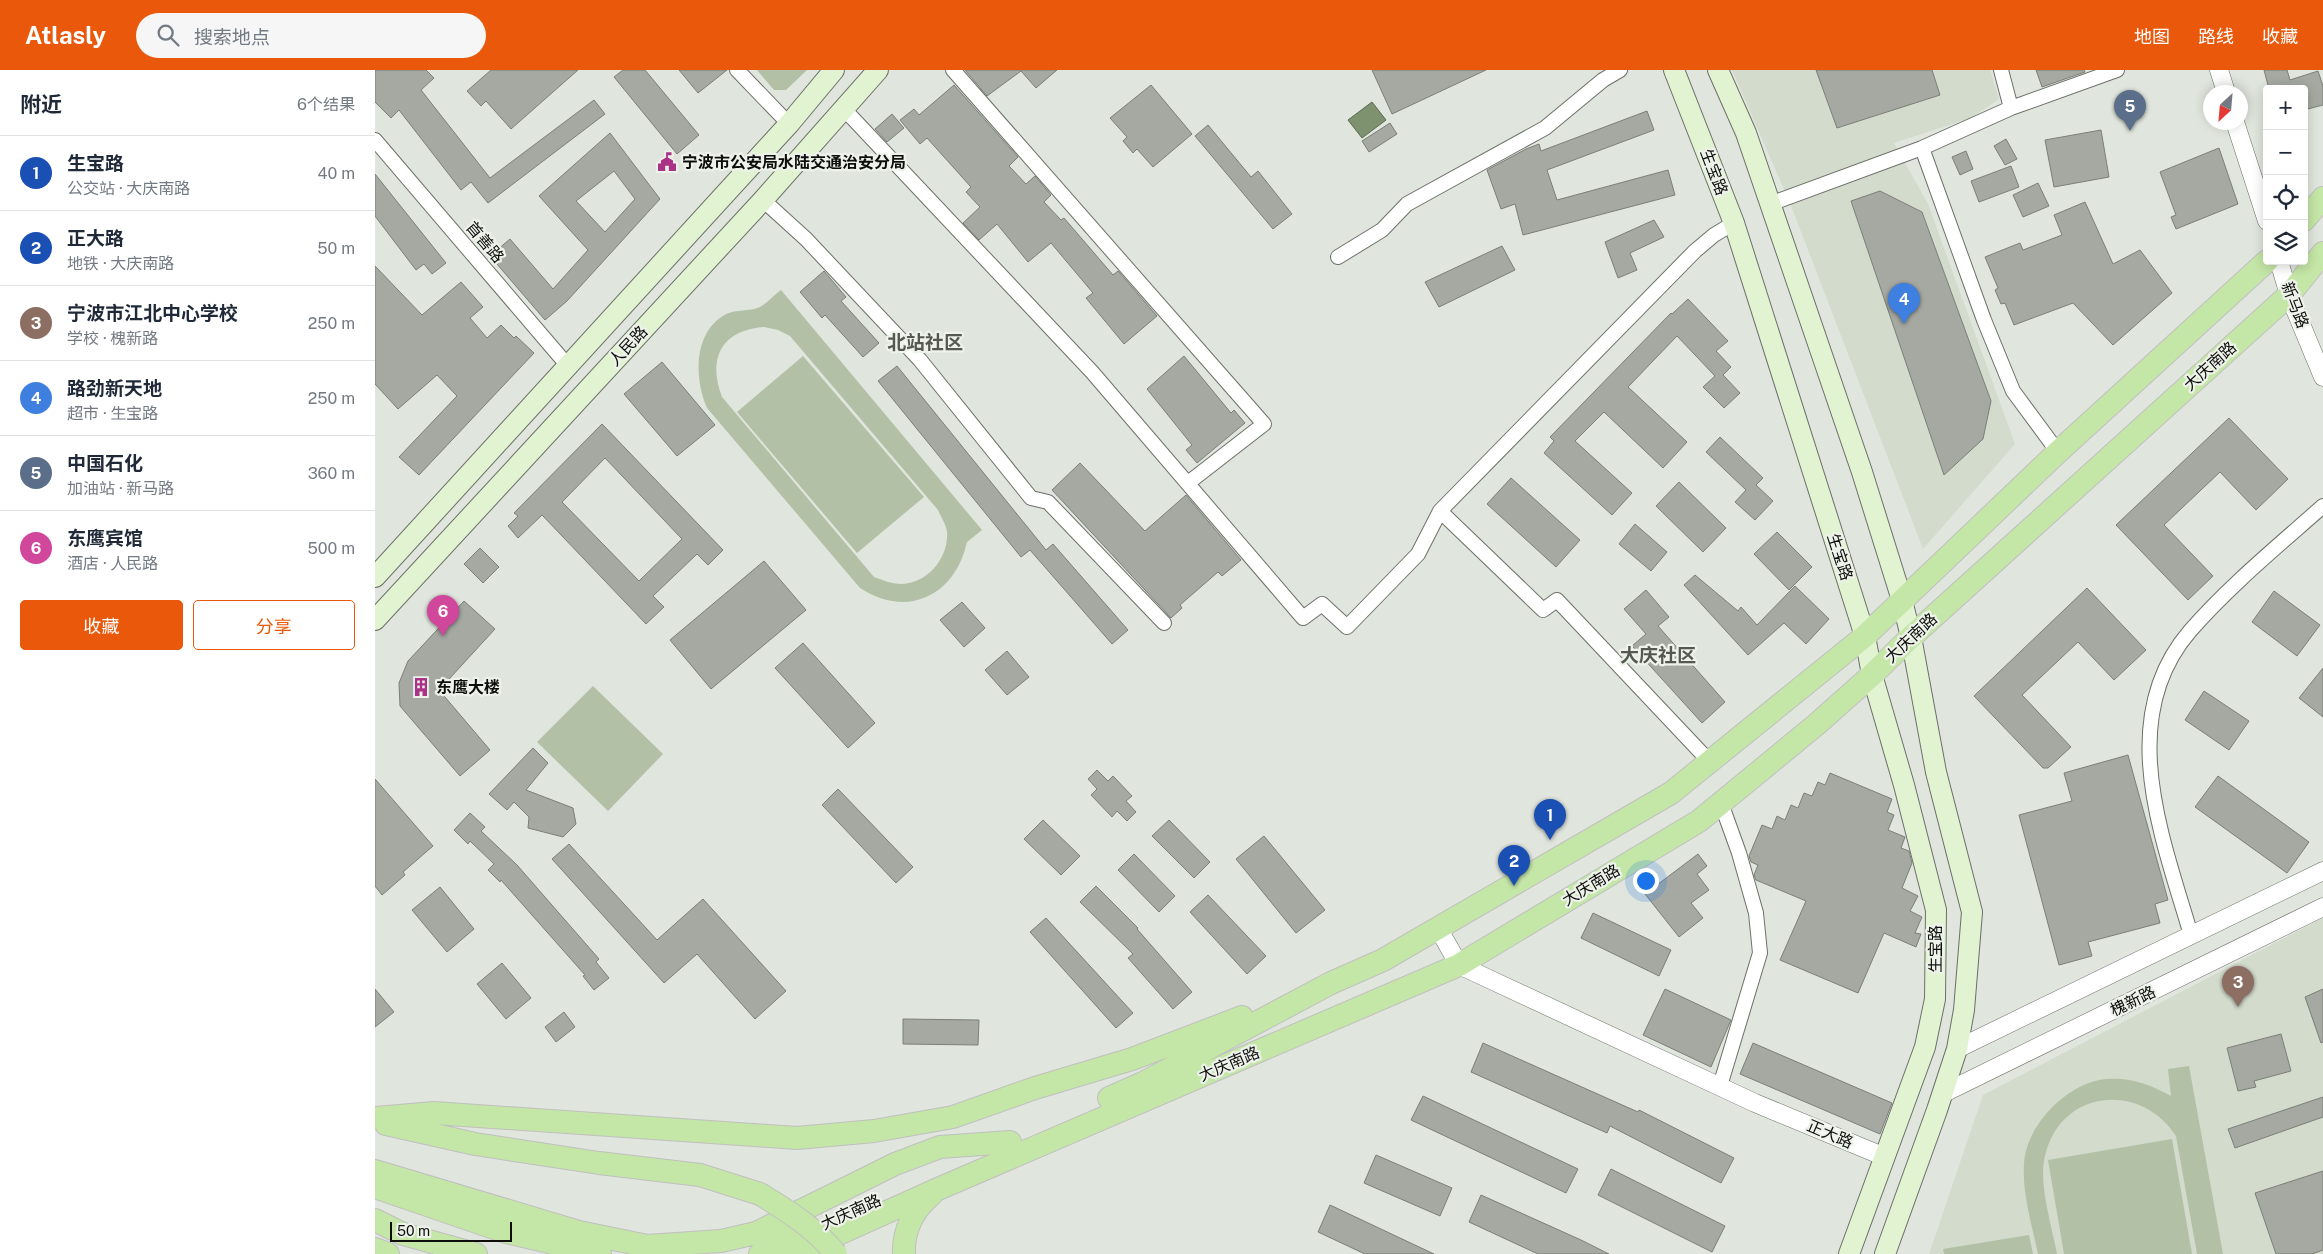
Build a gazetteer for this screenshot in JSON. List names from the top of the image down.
{
  "streets": {
    "main road": ["生宝路", "人民路", "大庆南路"],
    "street": [
      "首善路",
      "新马路",
      "槐新路",
      "正大路"
    ]
  },
  "crossings": [
    ["生宝路", "大庆南路"],
    ["生宝路", "槐新路"],
    ["生宝路", "正大路"],
    ["首善路", "人民路"],
    ["新马路", "大庆南路"],
    ["大庆南路", "正大路"]
  ],
  "districts": ["北站社区", "大庆社区"],
  "places": {
    "public building": ["宁波市公安局水陆交通治安分局"],
    "building": ["东鹰大楼"]
  },
  "scale_bar": "50 m",
  "north": "bottom left",
  "page": {
    "header": "Atlasly",
    "search": "搜索地点",
    "nav": ["地图", "路线", "收藏"],
    "heading": ["附近", "6个结果"],
    "map_buttons": ["+", "−"],
    "pins": [
      "5",
      "4",
      "6",
      "1",
      "2",
      "3"
    ],
    "list": [
      {
        "mark": "1",
        "name": "生宝路",
        "note": "公交站 · 大庆南路",
        "value": "40 m"
      },
      {
        "mark": "2",
        "name": "正大路",
        "note": "地铁 · 大庆南路",
        "value": "50 m"
      },
      {
        "mark": "3",
        "name": "宁波市江北中心学校",
        "note": "学校 · 槐新路",
        "value": "250 m"
      },
      {
        "mark": "4",
        "name": "路劲新天地",
        "note": "超市 · 生宝路",
        "value": "250 m"
      },
      {
        "mark": "5",
        "name": "中国石化",
        "note": "加油站 · 新马路",
        "value": "360 m"
      },
      {
        "mark": "6",
        "name": "东鹰宾馆",
        "note": "酒店 · 人民路",
        "value": "500 m"
      }
    ],
    "buttons": ["收藏", "分享"],
    "scale": "50 m"
  }
}
